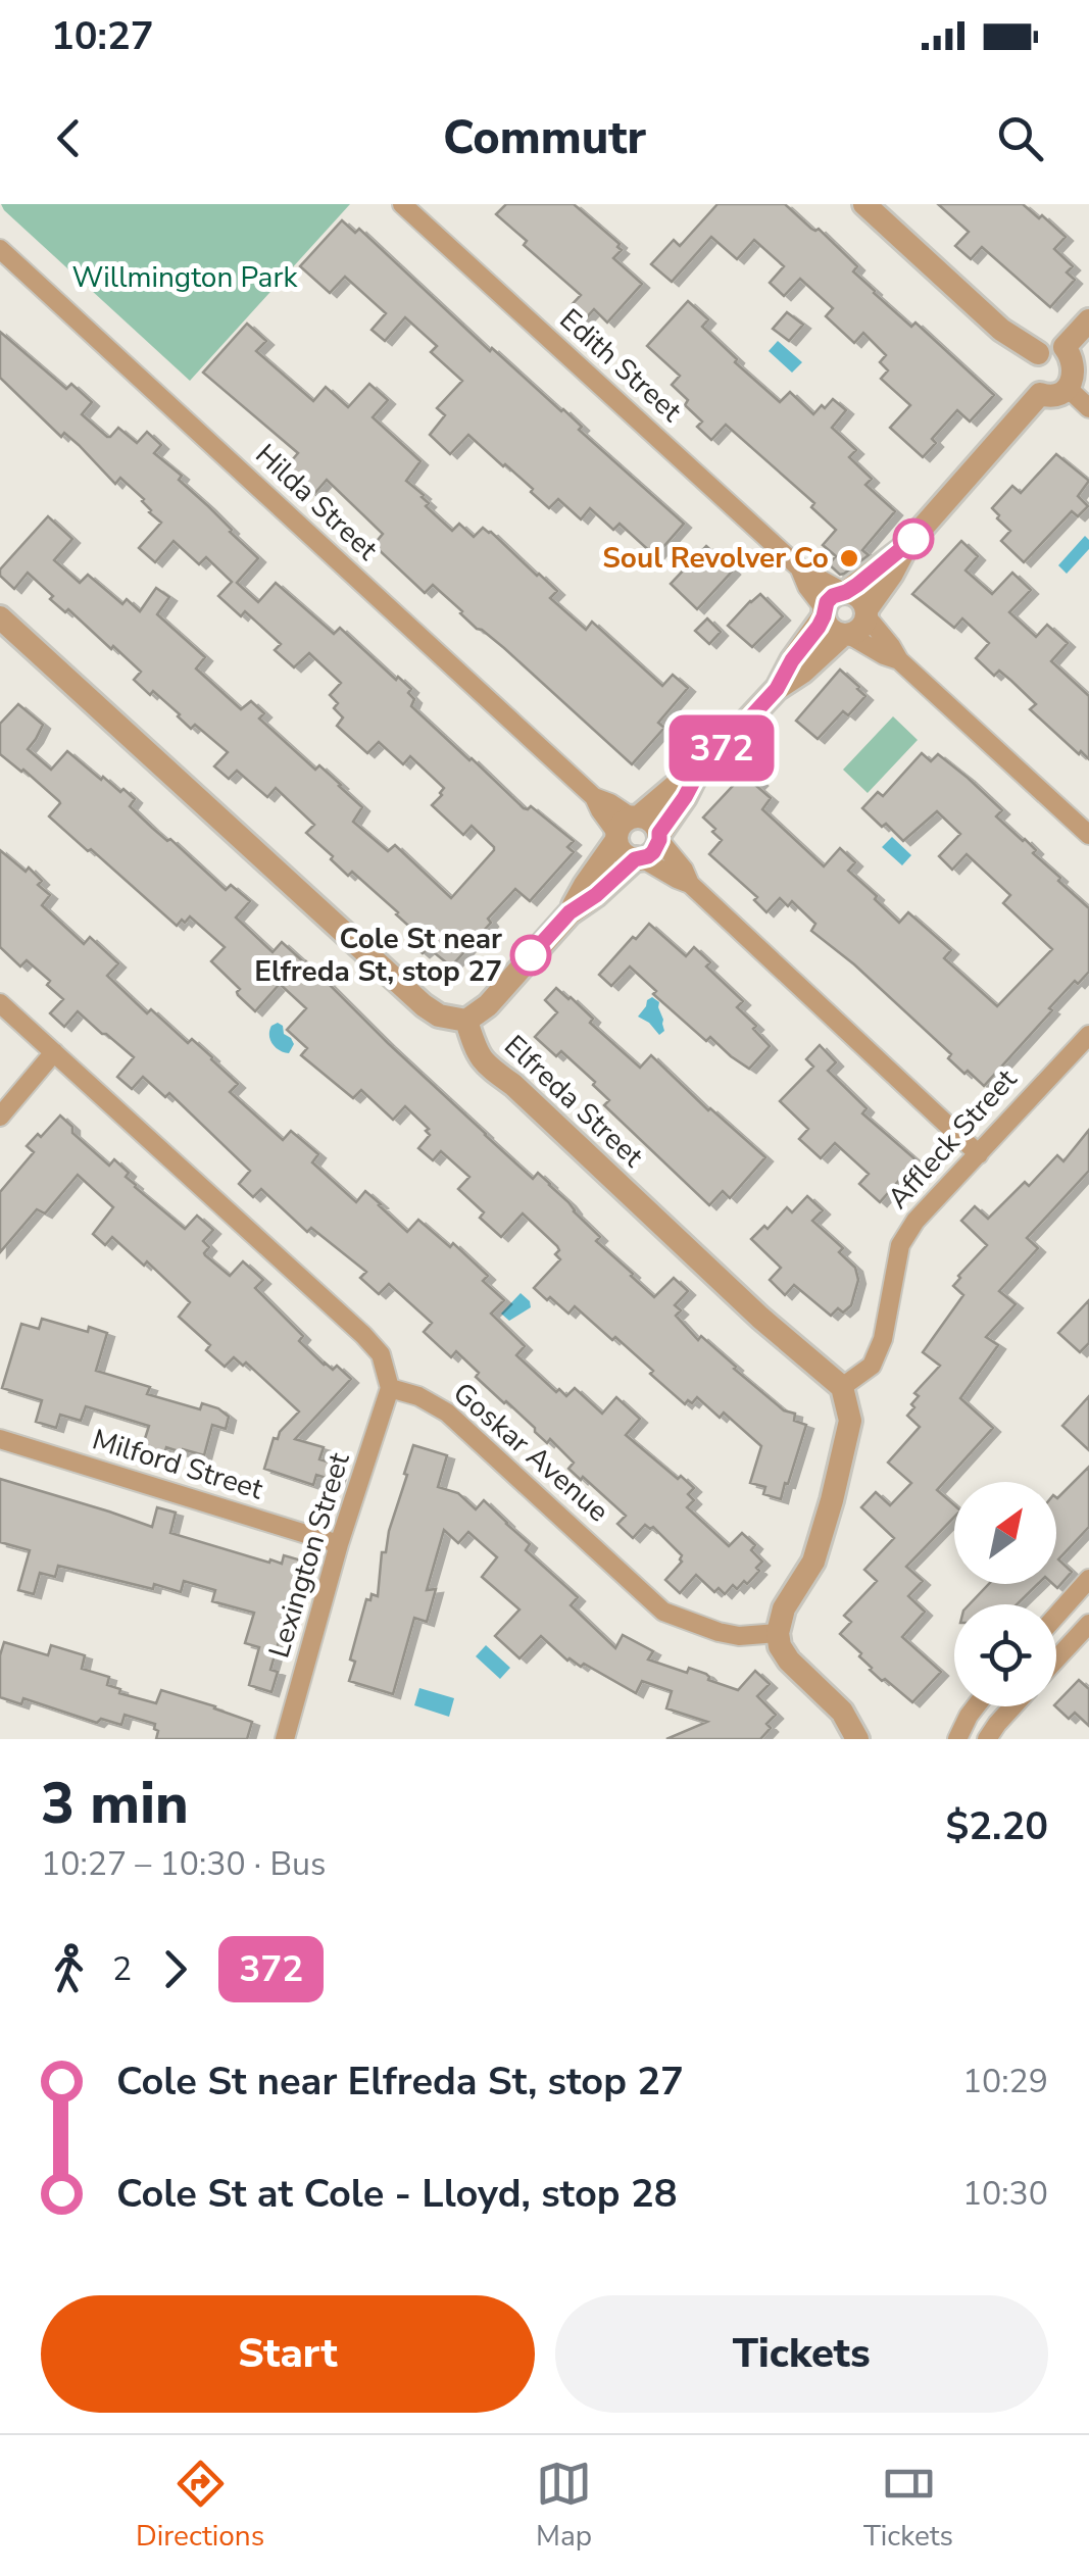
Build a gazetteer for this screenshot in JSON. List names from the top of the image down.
{
  "streets": {
    "street": [
      "Edith Street",
      "Hilda Street",
      "Elfreda Street",
      "Affleck Street",
      "Goskar Avenue",
      "Milford Street",
      "Lexington Street"
    ]
  },
  "crossings": [
    ["Elfreda Street", "Affleck Street"],
    ["Goskar Avenue", "Lexington Street"],
    ["Milford Street", "Lexington Street"]
  ],
  "parks": ["Willmington Park"],
  "places": ["Soul Revolver Co", "Cole St near Elfreda St, stop 27"],
  "lines": ["bus line 372"],
  "north": "top right",
  "page": {
    "status": "10:27",
    "header": "Commutr",
    "on_map": "372",
    "heading": ["3 min", "10:27 – 10:30 · Bus", "$2.20"],
    "legs": ["2", "372"],
    "list": [
      {
        "name": "Cole St near Elfreda St, stop 27",
        "value": "10:29"
      },
      {
        "name": "Cole St at Cole - Lloyd, stop 28",
        "value": "10:30"
      }
    ],
    "buttons": ["Start", "Tickets"],
    "tabs": ["Directions", "Map", "Tickets"]
  }
}
